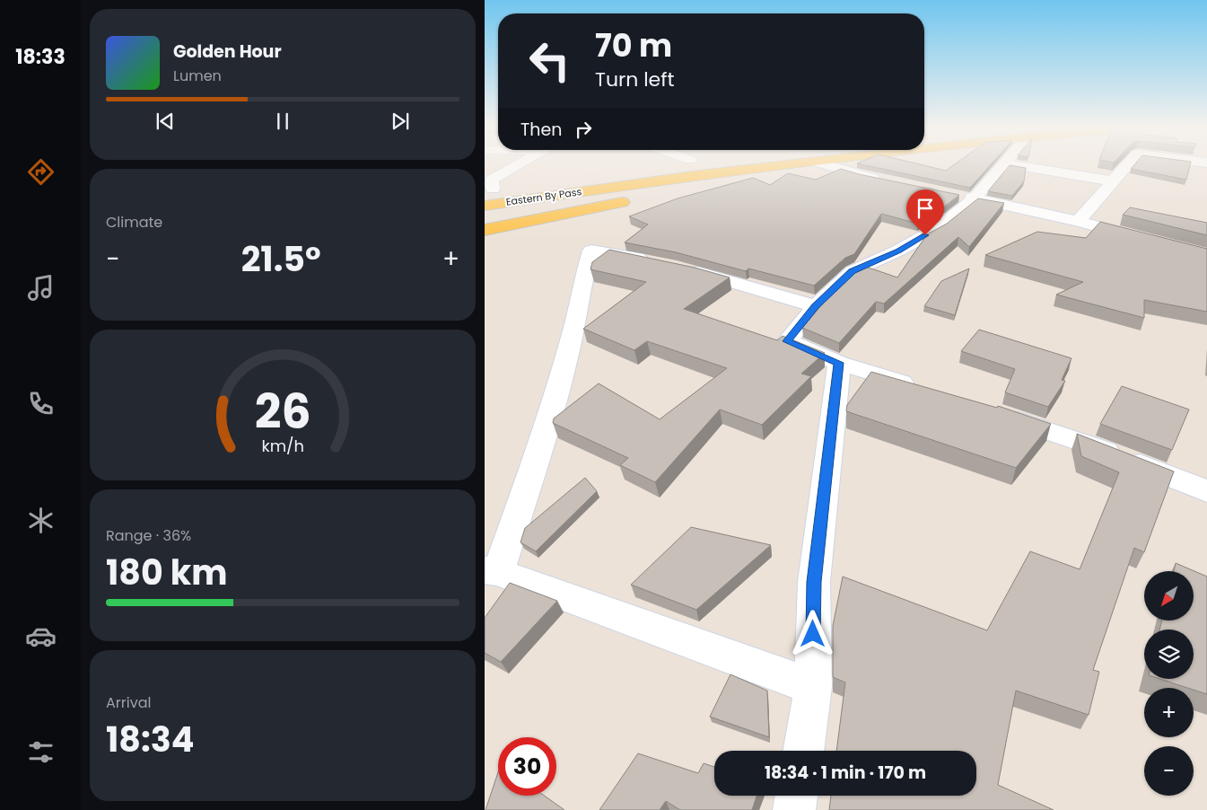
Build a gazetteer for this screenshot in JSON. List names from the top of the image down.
{
  "streets": {
    "main road": ["Eastern By Pass"]
  },
  "north": "bottom left",
  "page": {
    "tabs": "18:33",
    "turn": ["70 m", "Turn left"],
    "song": ["Golden Hour", "Lumen"],
    "then": "Then",
    "tile": [
      "Climate",
      ["Range · 36%", "180 km"],
      ["Arrival", "18:34"]
    ],
    "heat": ["−", "21.5°", "+"],
    "map_buttons": ["+", "−"],
    "limit": "30",
    "trip": "18:34 · 1 min · 170 m",
    "gauge": ["26", "km/h"]
  }
}
